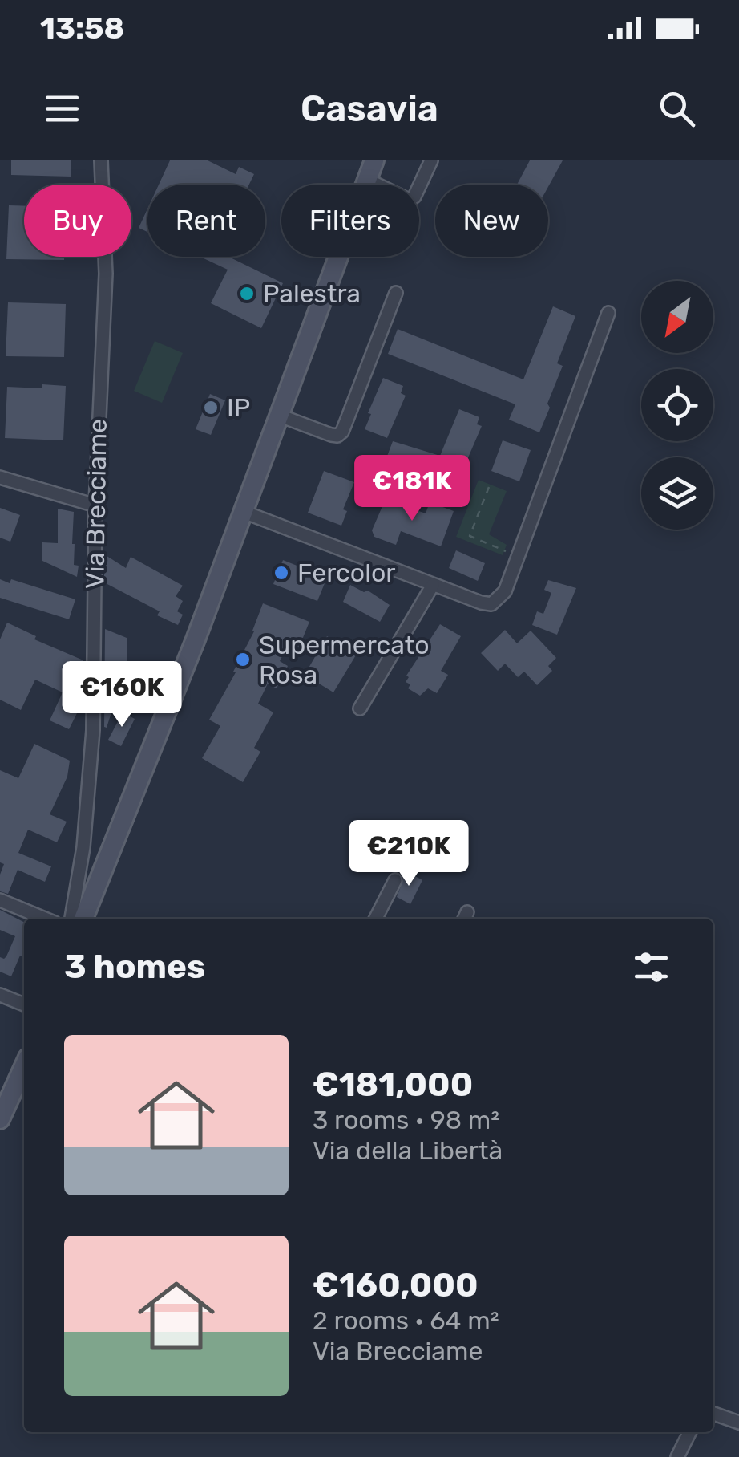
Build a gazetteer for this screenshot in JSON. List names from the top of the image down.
{
  "streets": {
    "street": ["Via Brecciame"]
  },
  "places": [
    "Palestra",
    "IP",
    "Fercolor",
    "Supermercato Rosa"
  ],
  "north": "bottom left",
  "page": {
    "status": "13:58",
    "header": "Casavia",
    "chip": [
      "Buy",
      "Rent",
      "Filters",
      "New"
    ],
    "price": ["€181K", "€160K", "€210K"],
    "heading": "3 homes",
    "list": [
      {
        "name": "€181,000",
        "note": "3 rooms · 98 m² · Via della Libertà"
      },
      {
        "name": "€160,000",
        "note": "2 rooms · 64 m² · Via Brecciame"
      }
    ]
  }
}
